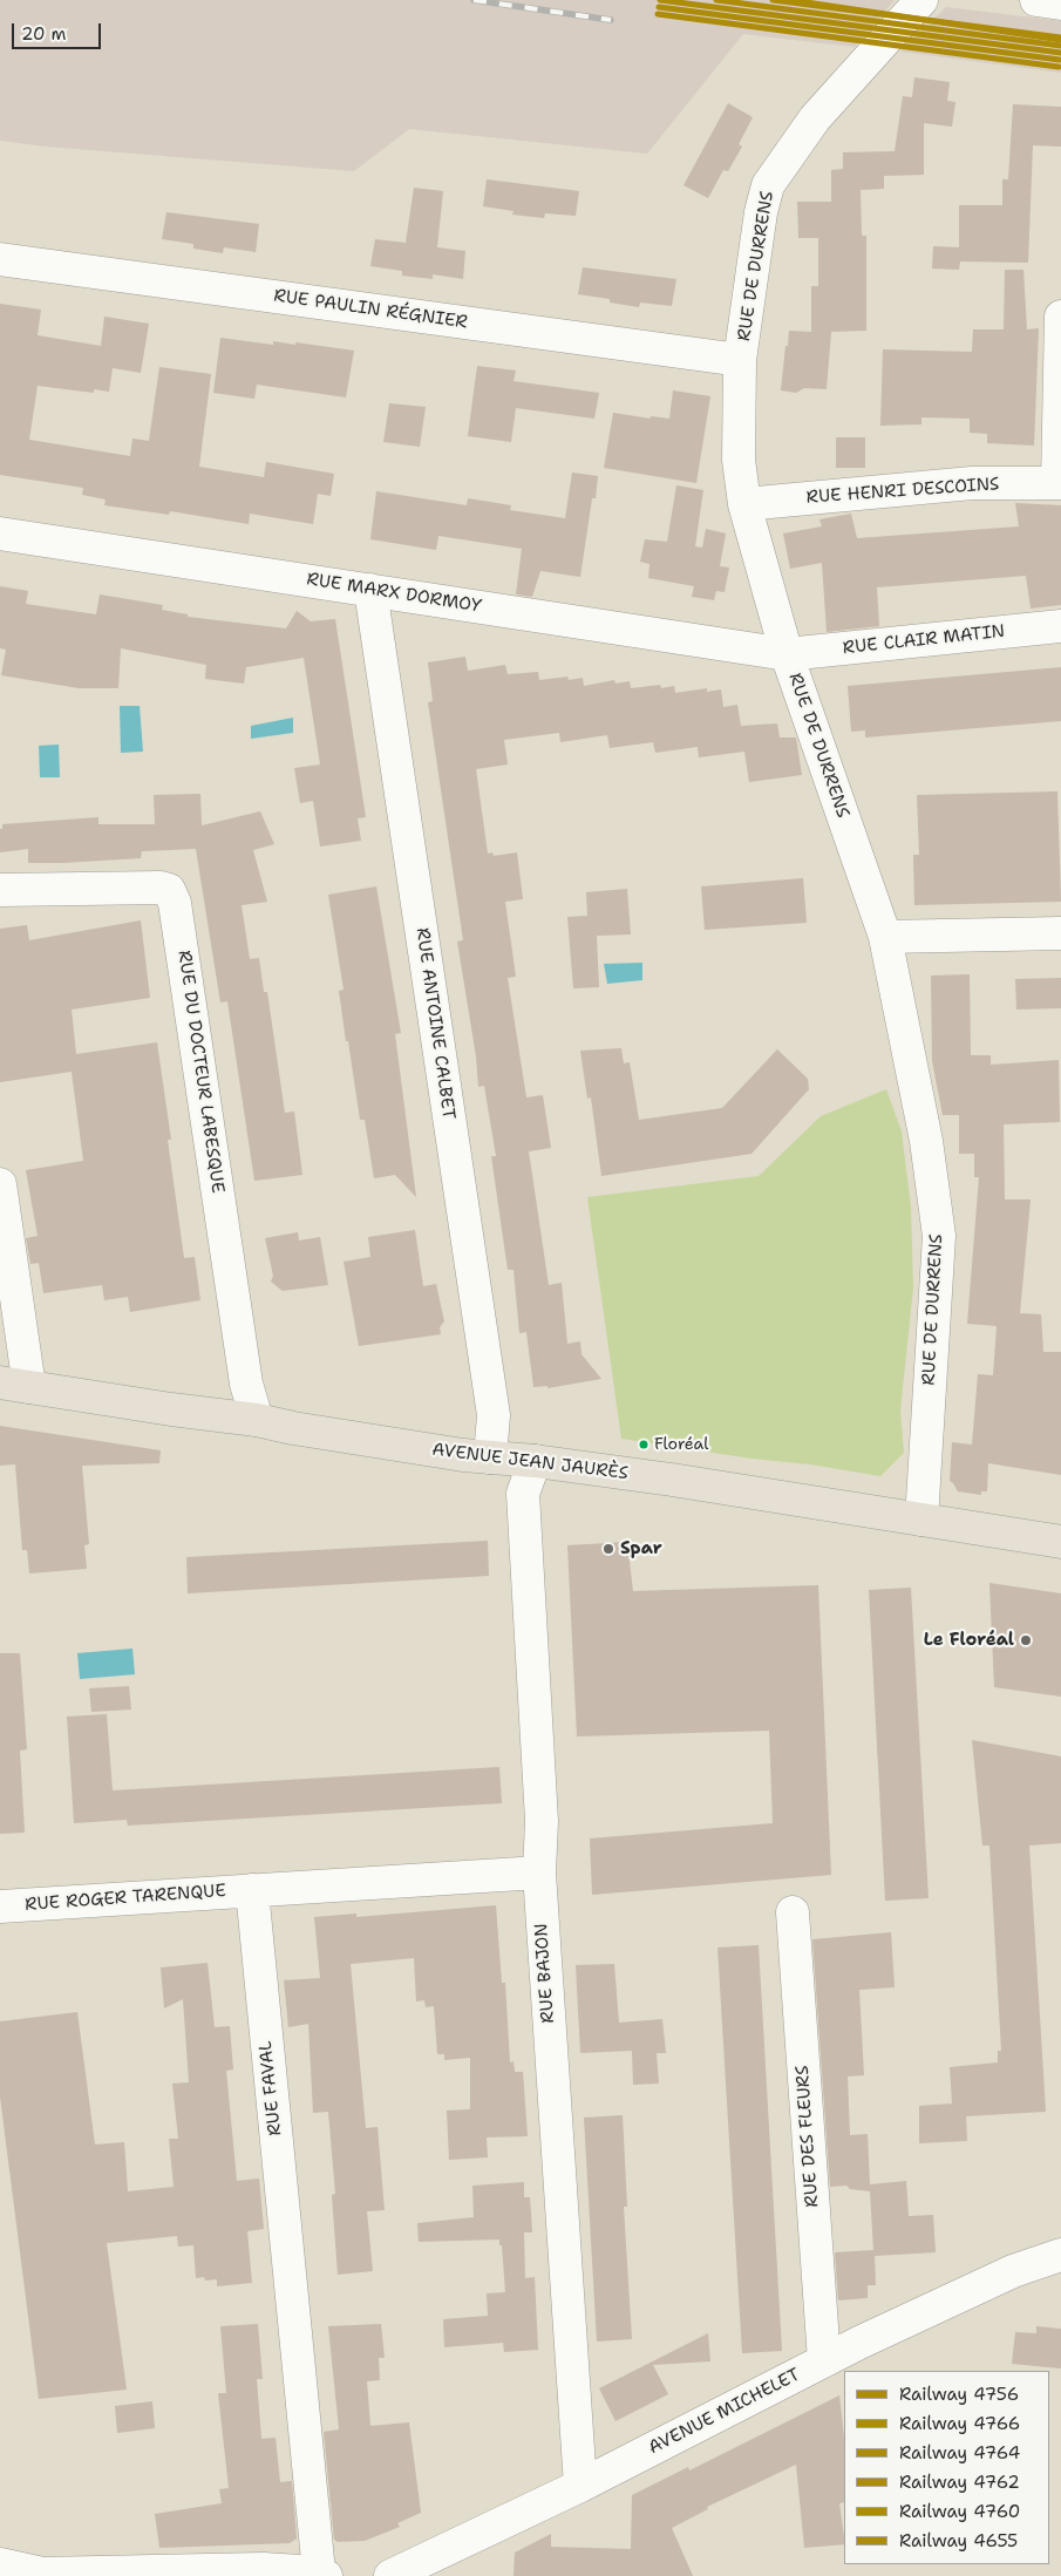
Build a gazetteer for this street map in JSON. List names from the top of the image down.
{
  "streets": {
    "main road": ["AVENUE JEAN JAURÈS"],
    "street": [
      "RUE DE DURRENS",
      "RUE PAULIN RÉGNIER",
      "RUE HENRI DESCOINS",
      "RUE MARX DORMOY",
      "RUE CLAIR MATIN",
      "RUE ANTOINE CALBET",
      "RUE DU DOCTEUR LABESQUE",
      "RUE ROGER TARENQUE",
      "RUE BAJON",
      "RUE FAVAL",
      "RUE DES FLEURS",
      "AVENUE MICHELET"
    ]
  },
  "crossings": [
    ["RUE DE DURRENS", "RUE PAULIN RÉGNIER"],
    ["RUE DE DURRENS", "RUE HENRI DESCOINS"],
    ["RUE DE DURRENS", "RUE MARX DORMOY"],
    ["RUE DE DURRENS", "RUE CLAIR MATIN"],
    ["RUE DE DURRENS", "AVENUE JEAN JAURÈS"],
    ["RUE MARX DORMOY", "RUE CLAIR MATIN"],
    ["RUE MARX DORMOY", "RUE ANTOINE CALBET"],
    ["RUE ANTOINE CALBET", "AVENUE JEAN JAURÈS"],
    ["RUE DU DOCTEUR LABESQUE", "AVENUE JEAN JAURÈS"],
    ["AVENUE JEAN JAURÈS", "RUE BAJON"],
    ["RUE ROGER TARENQUE", "RUE FAVAL"],
    ["RUE BAJON", "AVENUE MICHELET"],
    ["RUE DES FLEURS", "AVENUE MICHELET"]
  ],
  "places": ["Floréal", "Spar", "Le Floréal"],
  "lines": [
    "rail line 4756",
    "rail line 4764",
    "rail line 4760",
    "rail line 4655",
    "rail line 4766",
    "rail line 4762"
  ],
  "legend": [
    "Railway 4756",
    "Railway 4766",
    "Railway 4764",
    "Railway 4762",
    "Railway 4760",
    "Railway 4655"
  ],
  "scale_bar": "20 m"
}
